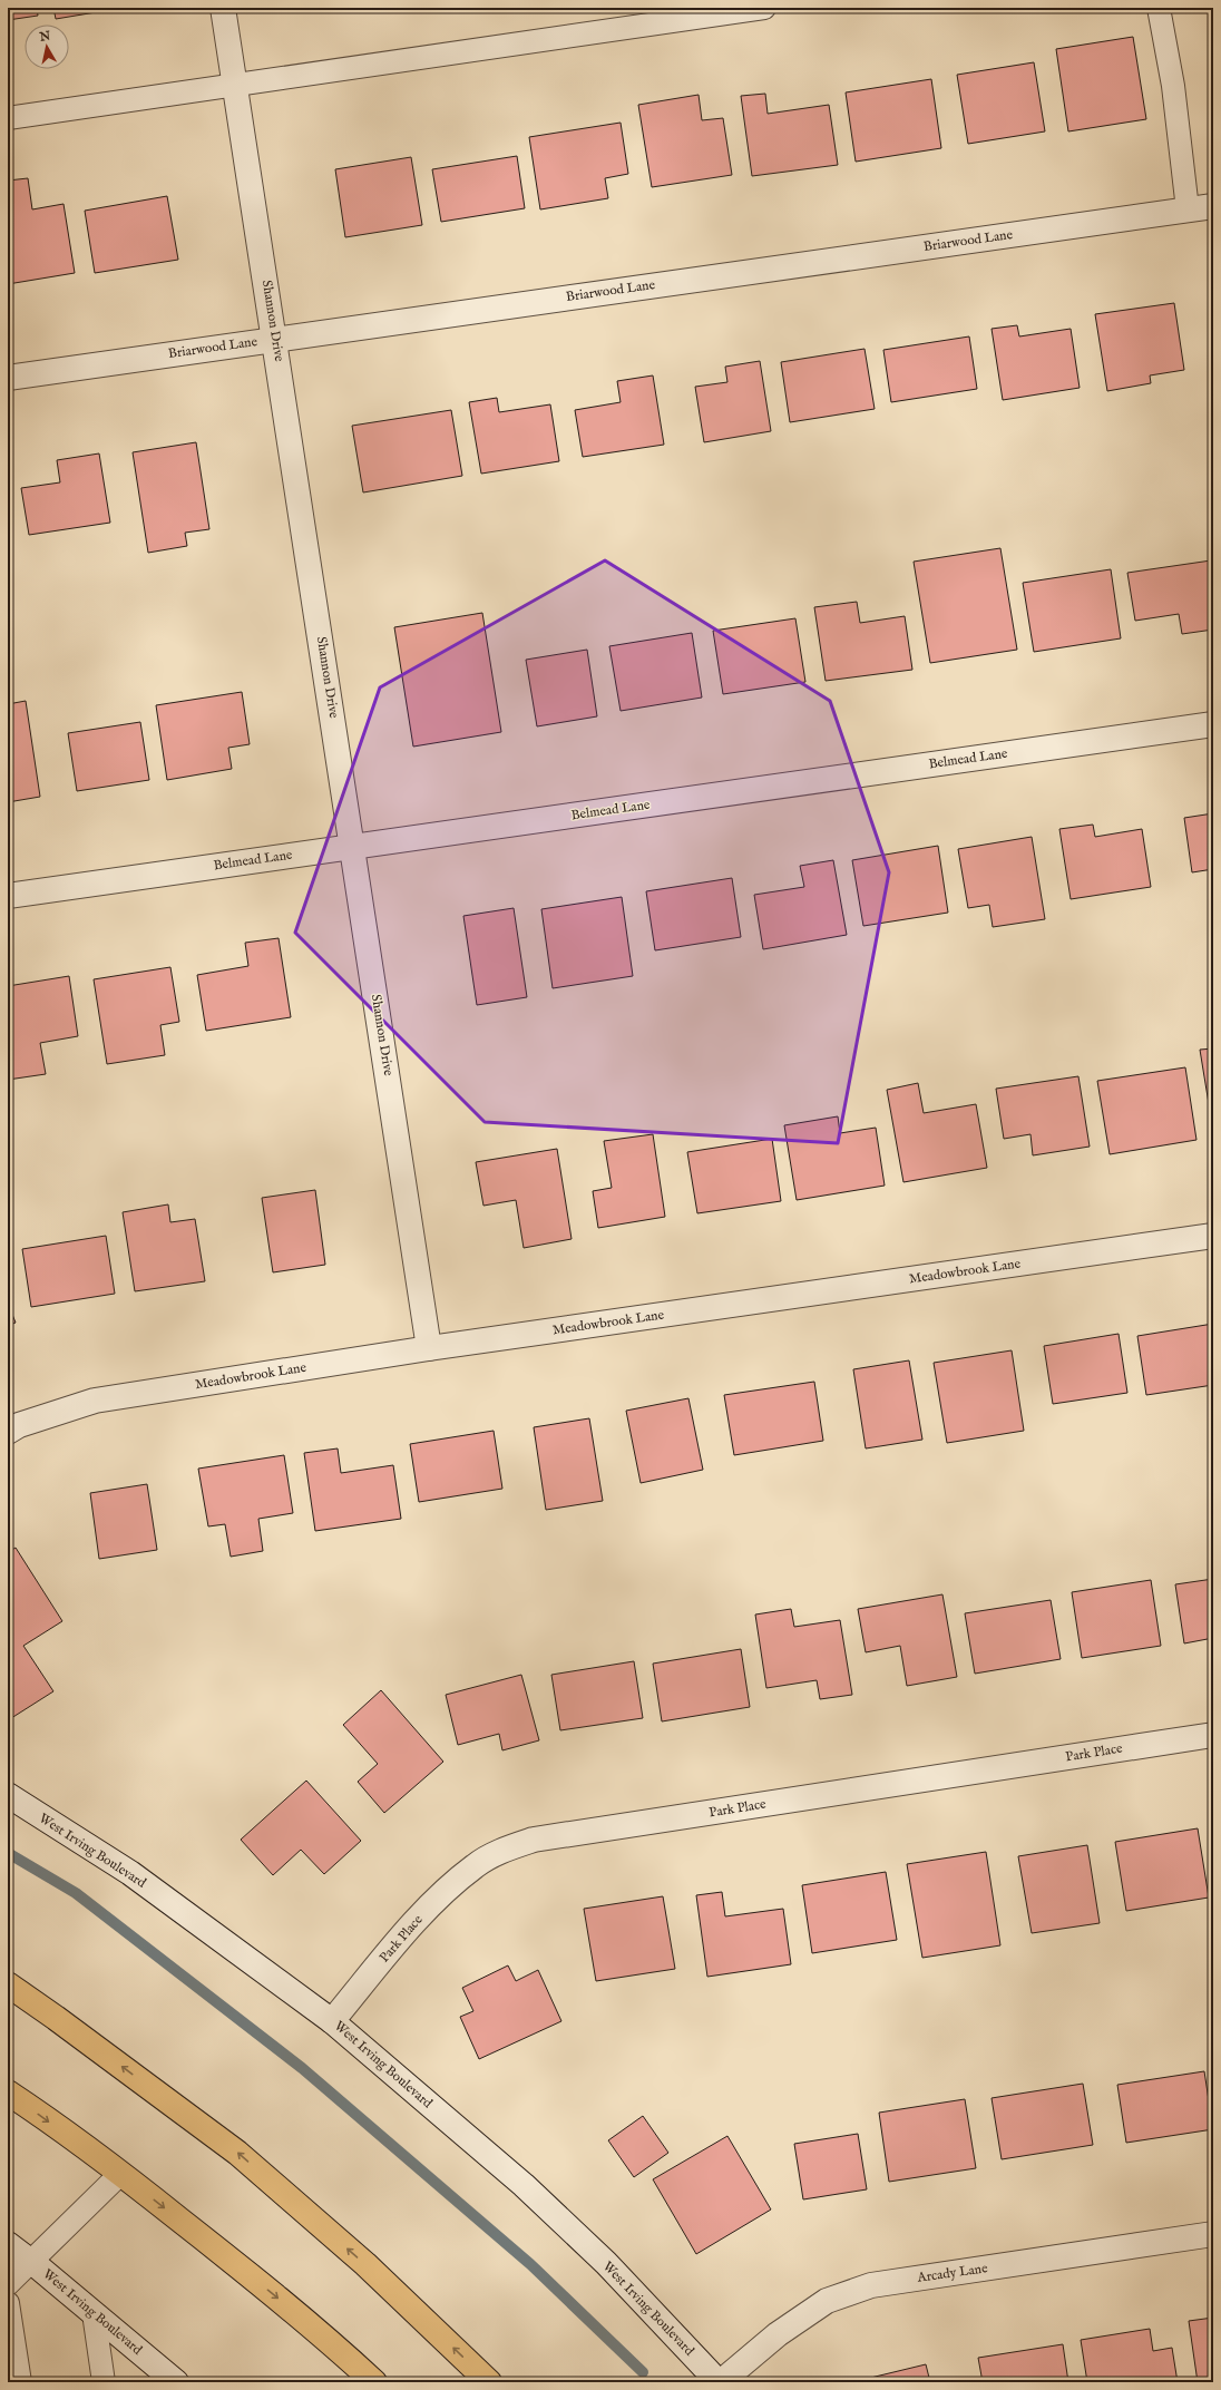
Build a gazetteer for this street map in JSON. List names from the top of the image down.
{
  "streets": {
    "street": [
      "Briarwood Lane",
      "Shannon Drive",
      "Belmead Lane",
      "Meadowbrook Lane",
      "Park Place",
      "West Irving Boulevard",
      "Arcady Lane"
    ]
  },
  "crossings": [
    ["Briarwood Lane", "Shannon Drive"],
    ["Shannon Drive", "Belmead Lane"],
    ["Shannon Drive", "Meadowbrook Lane"],
    ["Park Place", "West Irving Boulevard"],
    ["West Irving Boulevard", "Arcady Lane"]
  ],
  "north": "top"
}
